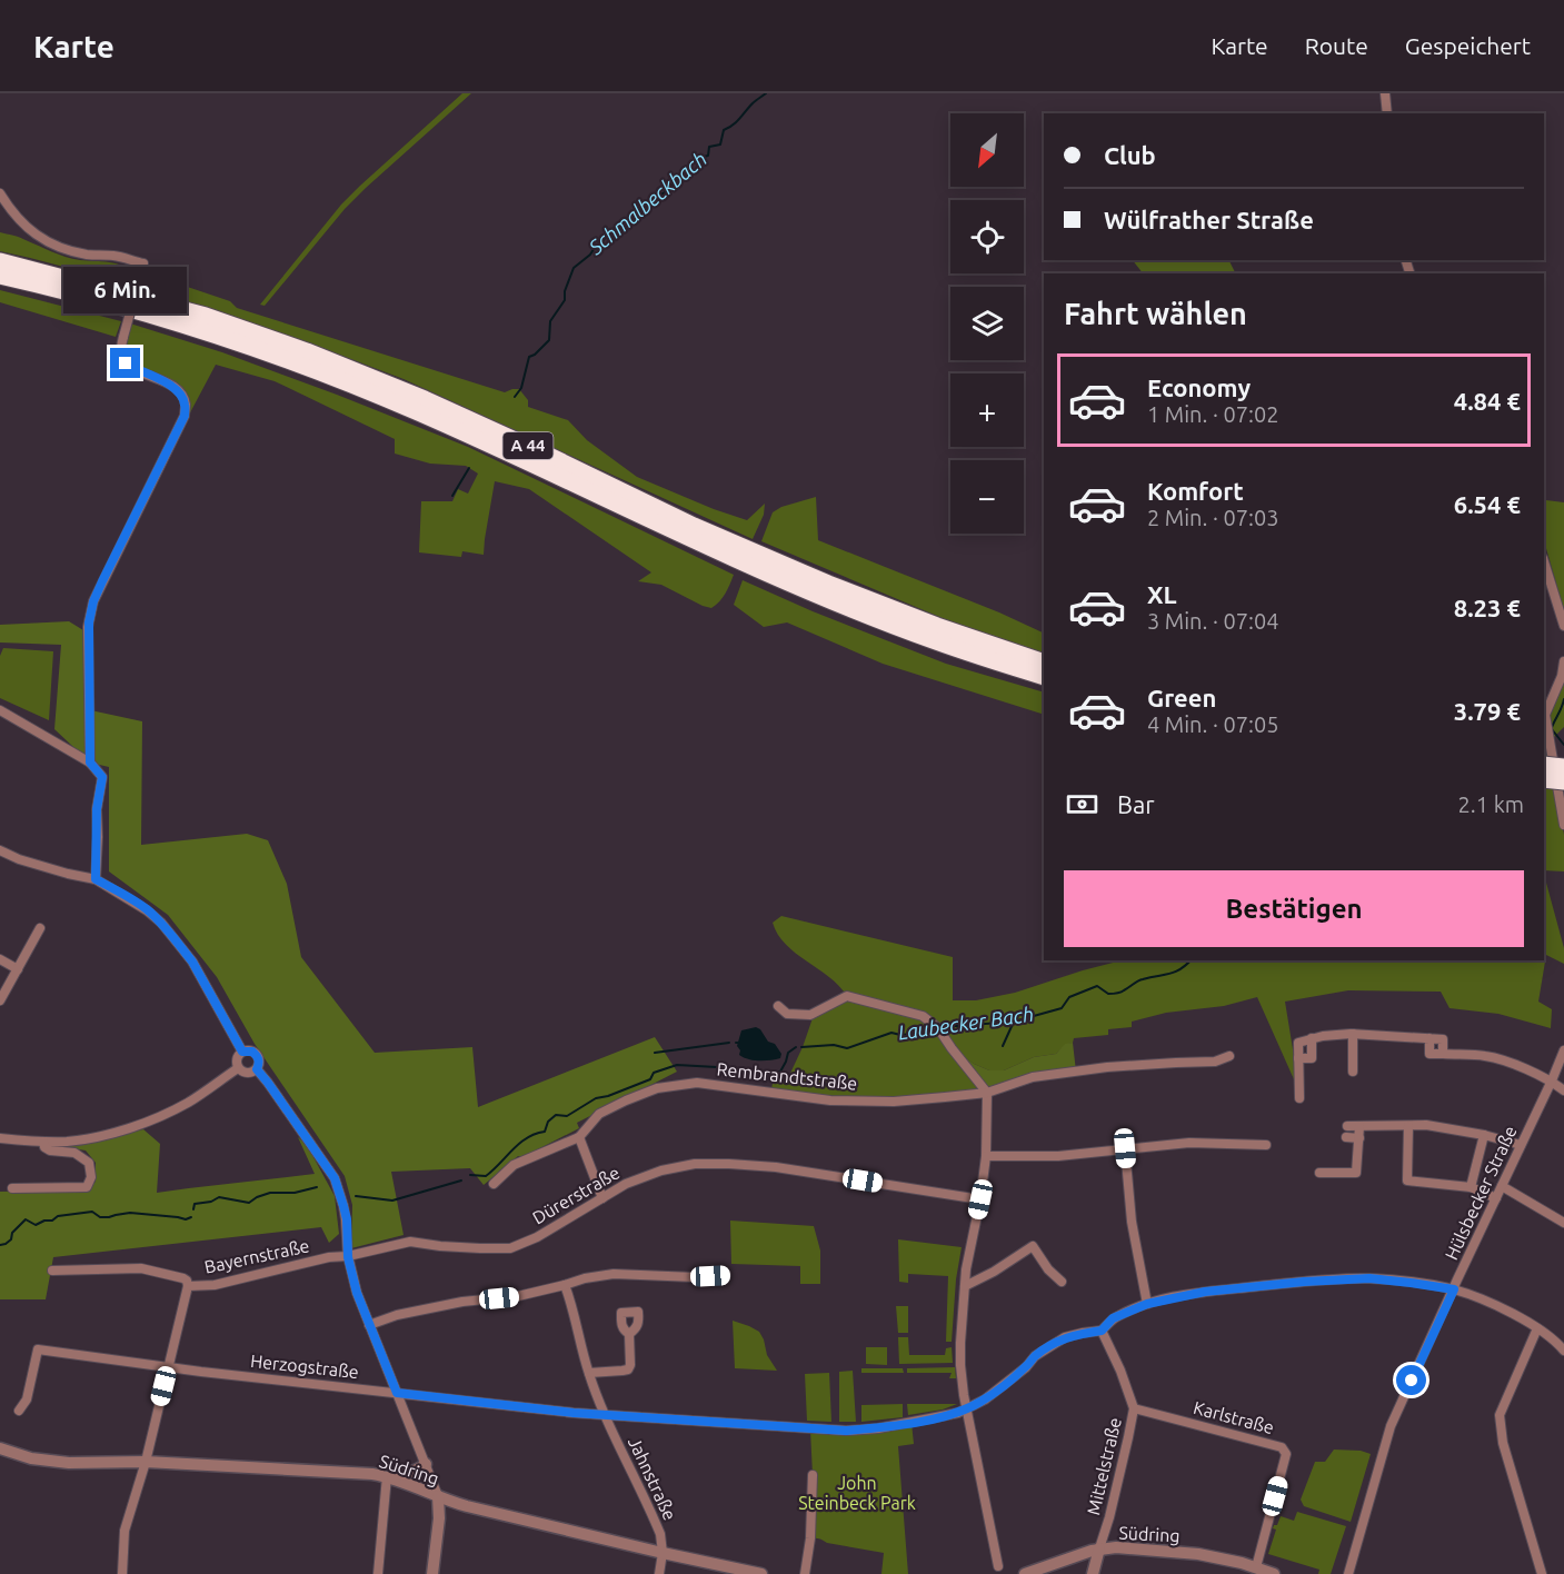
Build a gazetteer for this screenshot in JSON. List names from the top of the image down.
{
  "streets": {
    "highway": ["A 44"],
    "street": [
      "Rembrandtstraße",
      "Hülsbecker Straße",
      "Dürerstraße",
      "Bayernstraße",
      "Herzogstraße",
      "Karlstraße",
      "Mittelstraße",
      "Südring",
      "Jahnstraße"
    ]
  },
  "crossings": [
    ["Dürerstraße", "Bayernstraße"],
    ["Bayernstraße", "Herzogstraße"],
    ["Bayernstraße", "Südring"],
    ["Herzogstraße", "Mittelstraße"],
    ["Herzogstraße", "Jahnstraße"],
    ["Karlstraße", "Mittelstraße"],
    ["Karlstraße", "Südring"],
    ["Mittelstraße", "Südring"],
    ["Südring", "Jahnstraße"]
  ],
  "water": ["Schmalbeckbach", "Laubecker Bach"],
  "parks": ["John Steinbeck Park"],
  "north": "bottom left",
  "page": {
    "header": "Karte",
    "nav": ["Karte", "Route", "Gespeichert"],
    "map_buttons": ["+", "−"],
    "banner": ["Club", "Wülfrather Straße"],
    "bubble": "6 Min.",
    "heading": "Fahrt wählen",
    "list": [
      {
        "name": "Economy",
        "note": "1 Min. · 07:02",
        "value": "4.84 €"
      },
      {
        "name": "Komfort",
        "note": "2 Min. · 07:03",
        "value": "6.54 €"
      },
      {
        "name": "XL",
        "note": "3 Min. · 07:04",
        "value": "8.23 €"
      },
      {
        "name": "Green",
        "note": "4 Min. · 07:05",
        "value": "3.79 €"
      }
    ],
    "pay": ["Bar", "2.1 km"],
    "buttons": "Bestätigen"
  }
}
